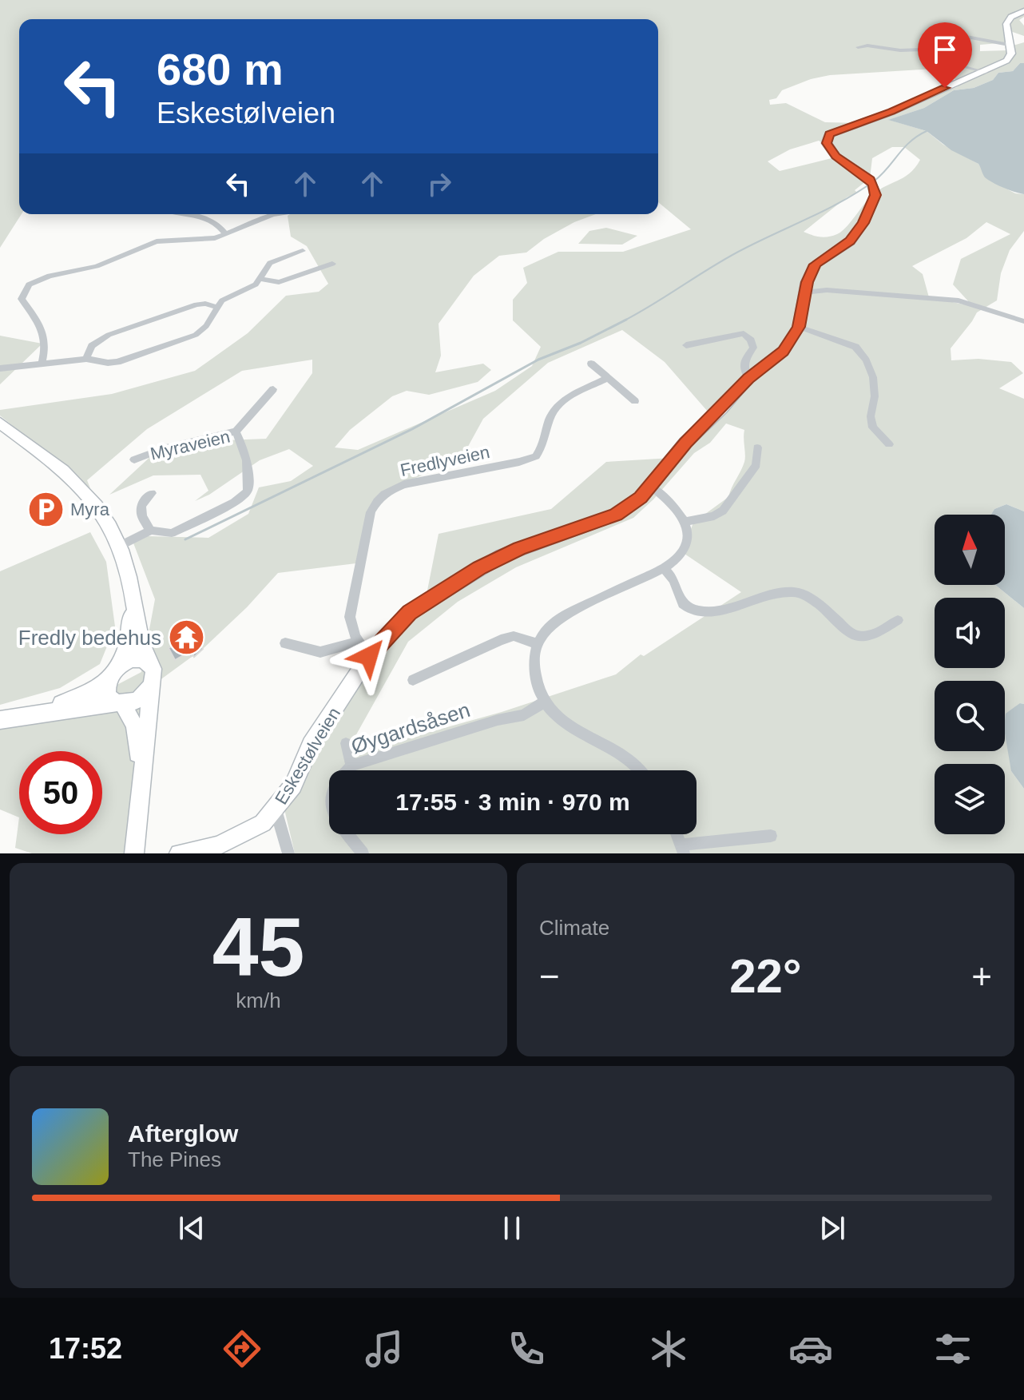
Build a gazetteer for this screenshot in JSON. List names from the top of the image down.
{
  "streets": {
    "main road": ["Eskestølveien"],
    "street": ["Myraveien", "Fredlyveien", "Øygardsåsen"]
  },
  "crossings": [
    ["Fredlyveien", "Eskestølveien"]
  ],
  "places": {
    "parking": ["Myra"],
    "temple": ["Fredly bedehus"]
  },
  "north": "top",
  "page": {
    "turn": ["680 m", "Eskestølveien"],
    "limit": "50",
    "trip": "17:55 · 3 min · 970 m",
    "tile": [
      ["45", "km/h"],
      "Climate"
    ],
    "heat": ["−", "22°", "+"],
    "song": ["Afterglow", "The Pines"],
    "tabs": "17:52"
  }
}
